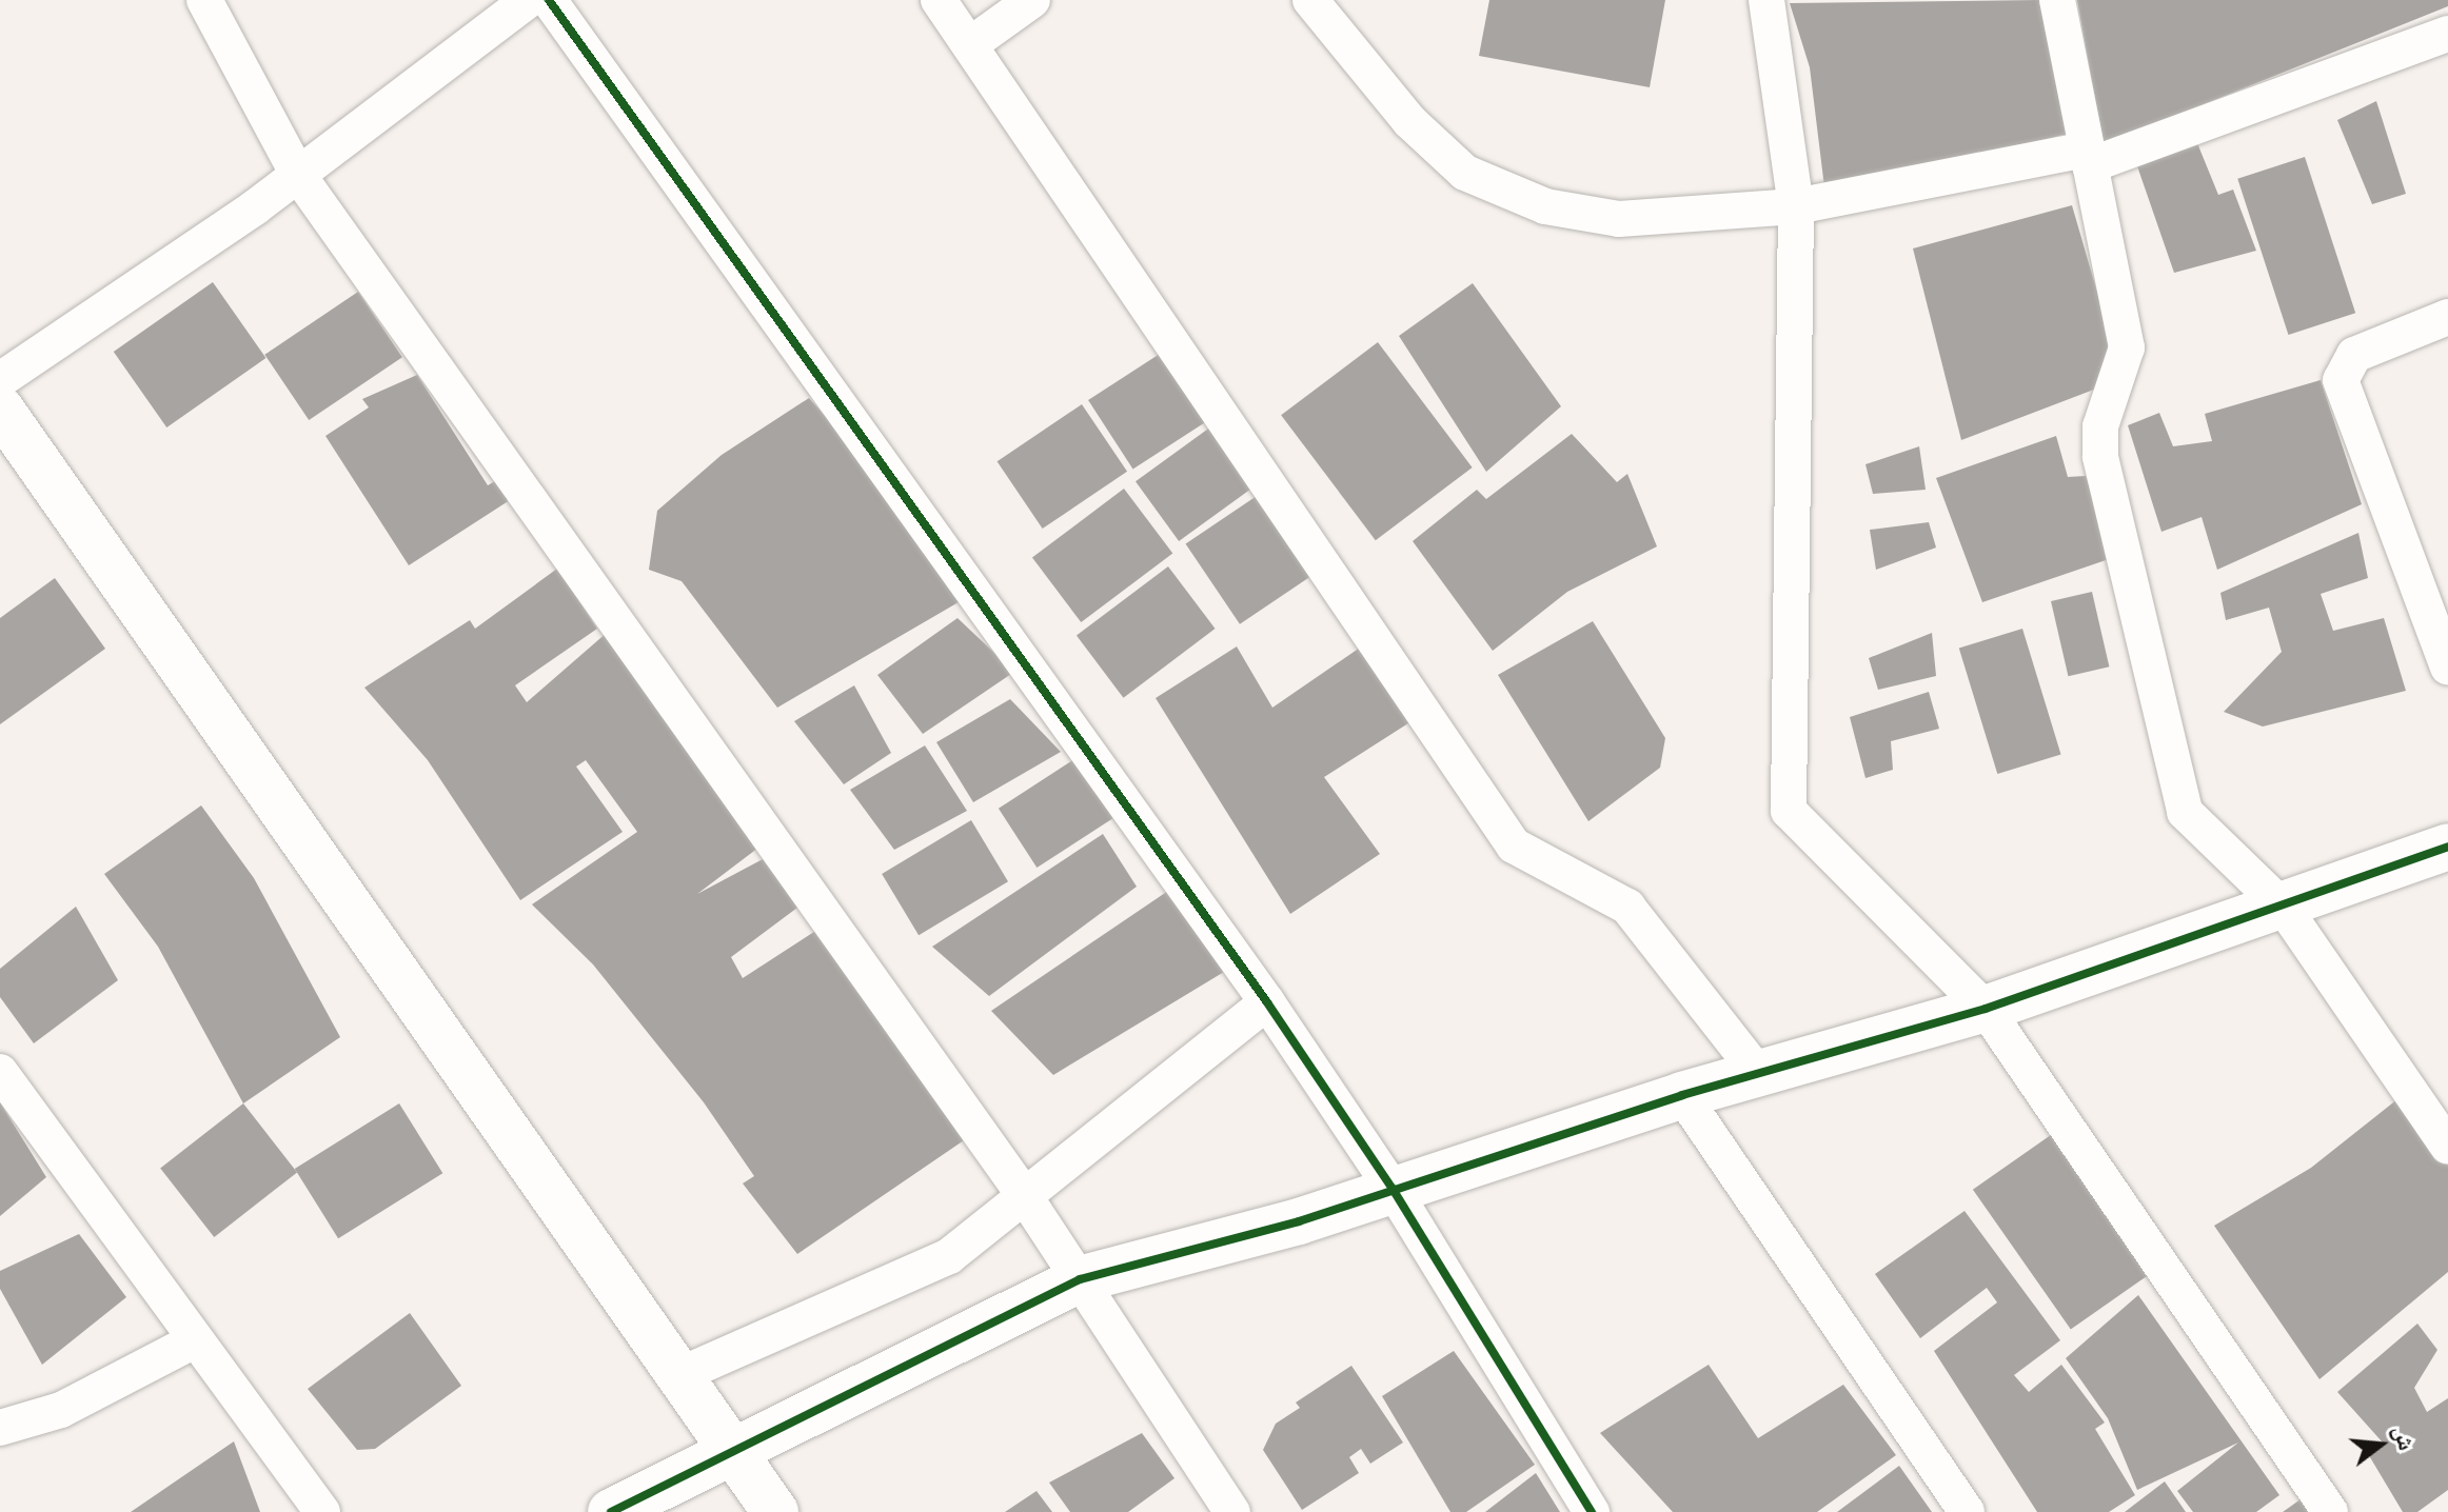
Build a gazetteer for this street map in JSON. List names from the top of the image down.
{
  "north": "right"
}
